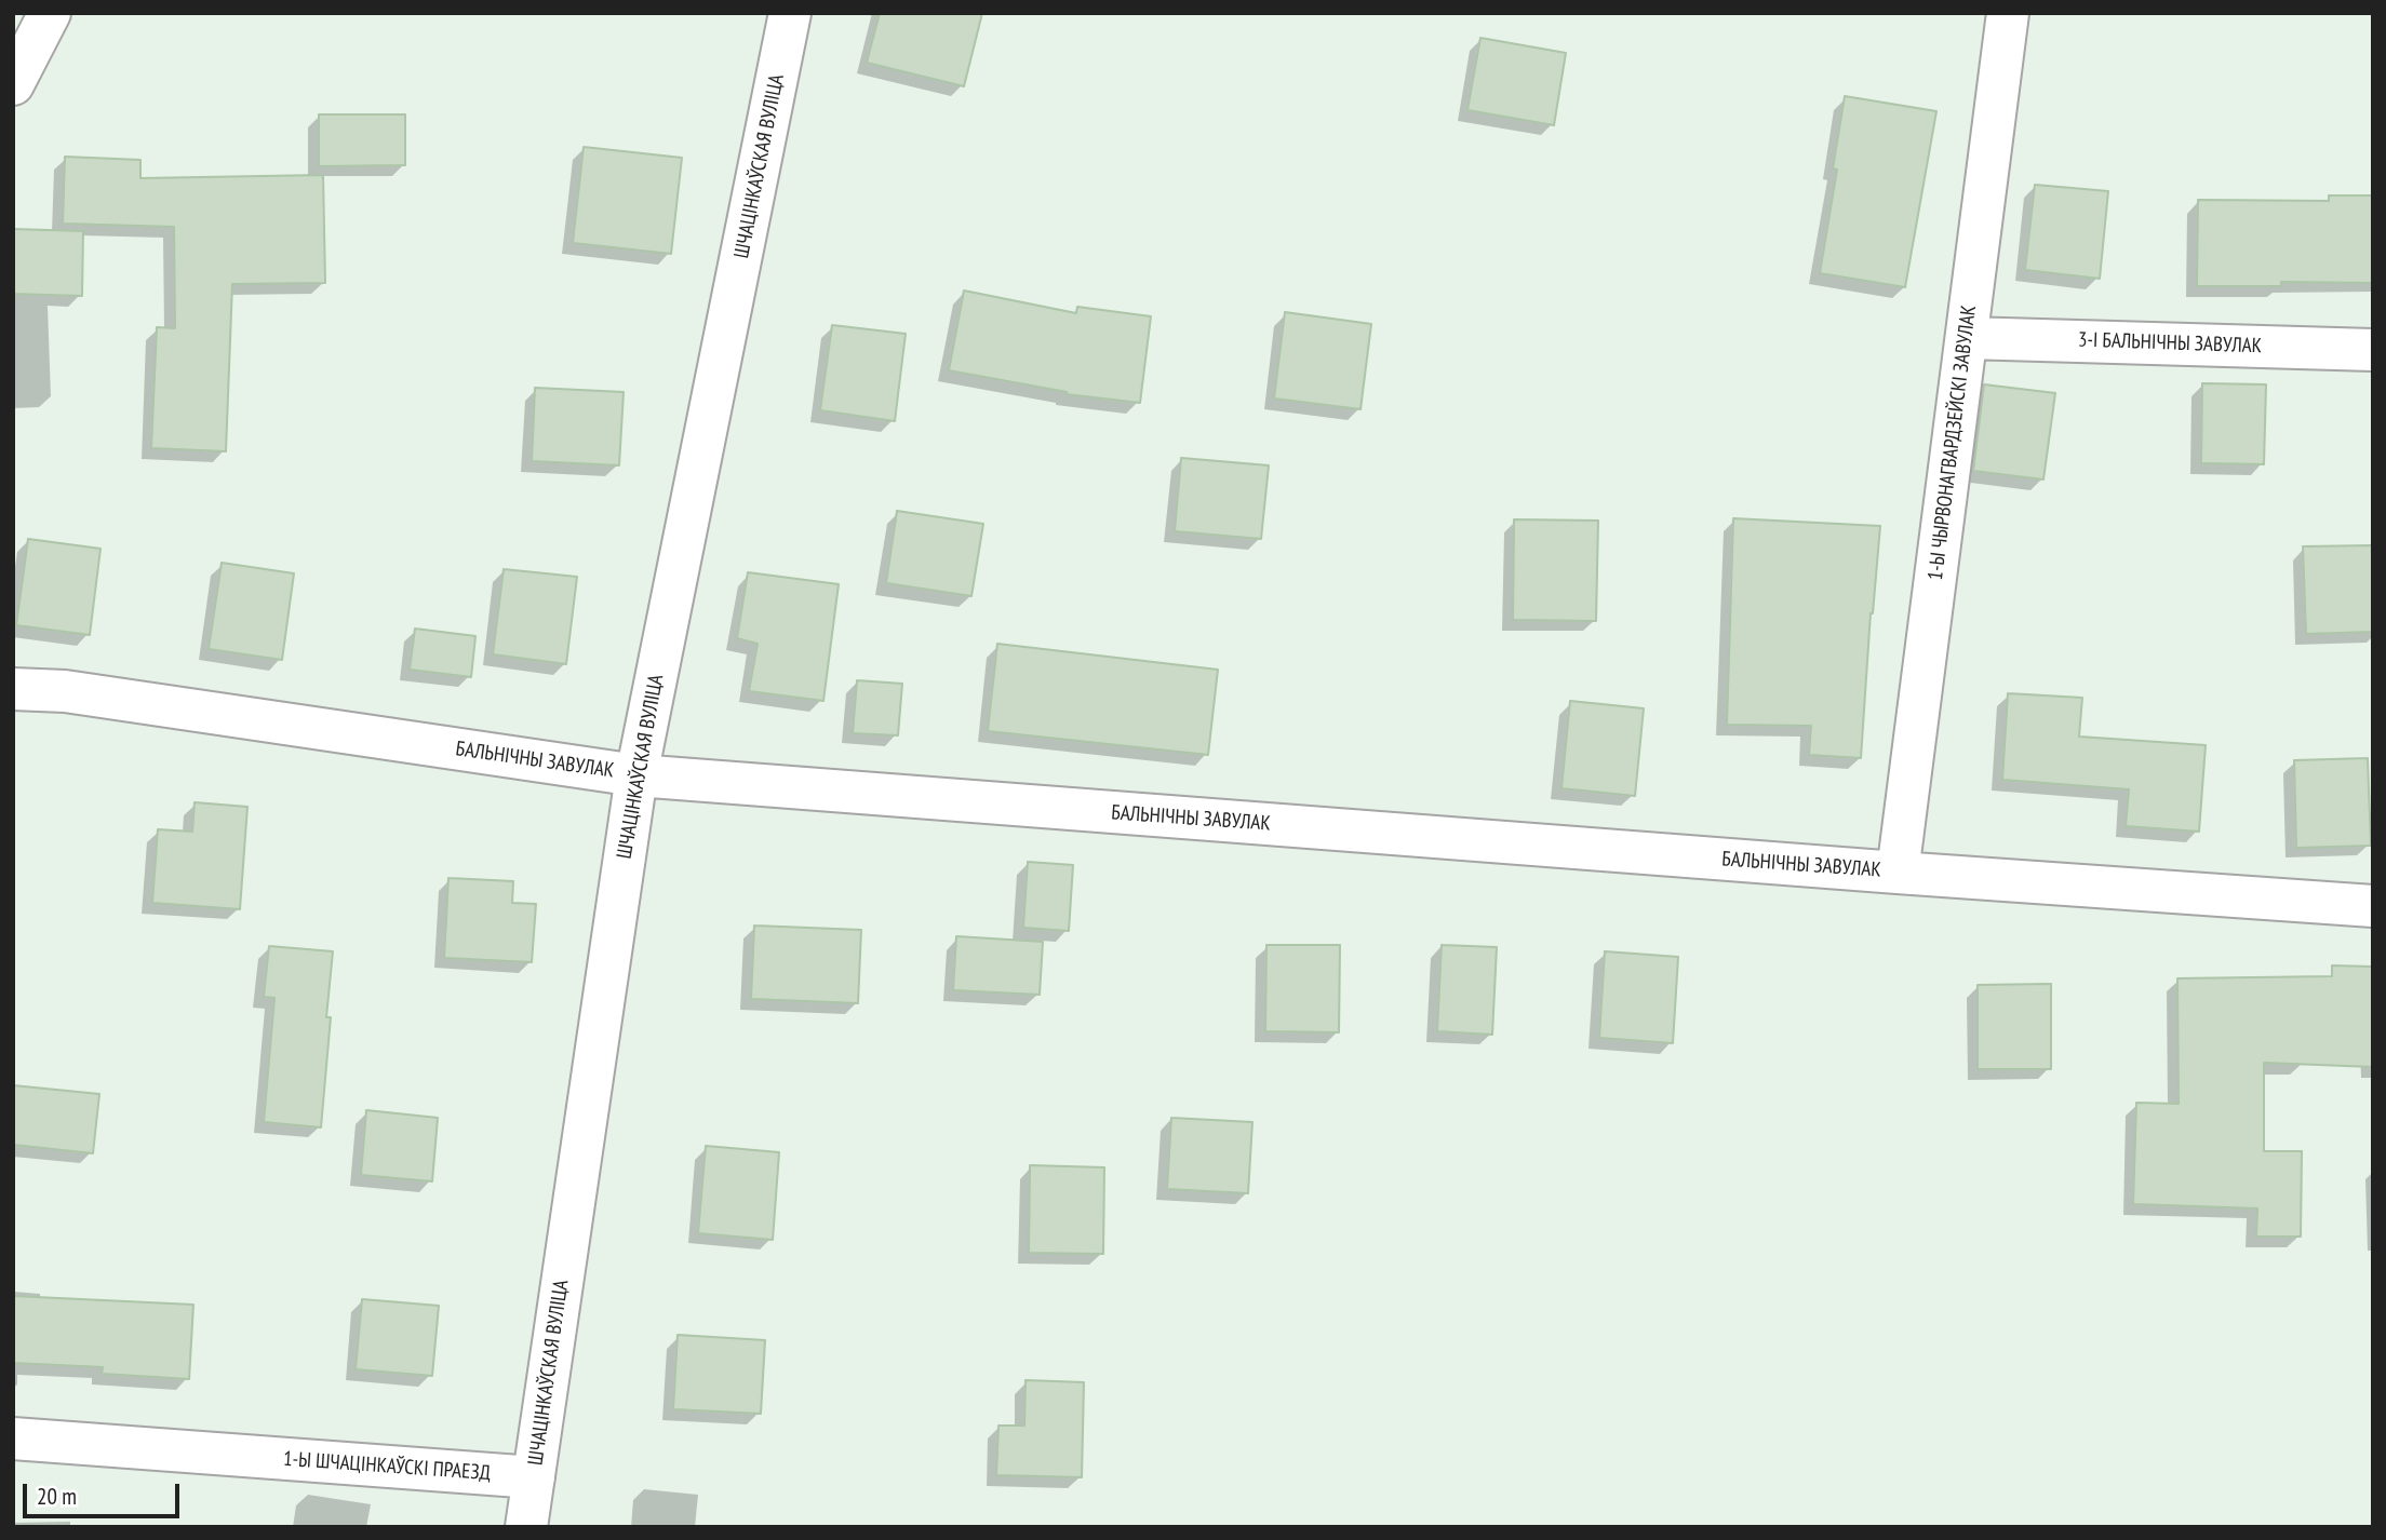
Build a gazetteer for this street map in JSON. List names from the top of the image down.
{
  "streets": {
    "street": [
      "ШЧАЦІНКАЎСКАЯ ВУЛІЦА",
      "3-І БАЛЬНІЧНЫ ЗАВУЛАК",
      "1-Ы ЧЫРВОНАГВАРДЗЕЙСКІ ЗАВУЛАК",
      "БАЛЬНІЧНЫ ЗАВУЛАК",
      "1-Ы ШЧАЦІНКАЎСКІ ПРАЕЗД"
    ]
  },
  "crossings": [
    ["ШЧАЦІНКАЎСКАЯ ВУЛІЦА", "БАЛЬНІЧНЫ ЗАВУЛАК"],
    ["ШЧАЦІНКАЎСКАЯ ВУЛІЦА", "1-Ы ШЧАЦІНКАЎСКІ ПРАЕЗД"],
    ["3-І БАЛЬНІЧНЫ ЗАВУЛАК", "1-Ы ЧЫРВОНАГВАРДЗЕЙСКІ ЗАВУЛАК"],
    ["1-Ы ЧЫРВОНАГВАРДЗЕЙСКІ ЗАВУЛАК", "БАЛЬНІЧНЫ ЗАВУЛАК"]
  ],
  "scale_bar": "20 m"
}
